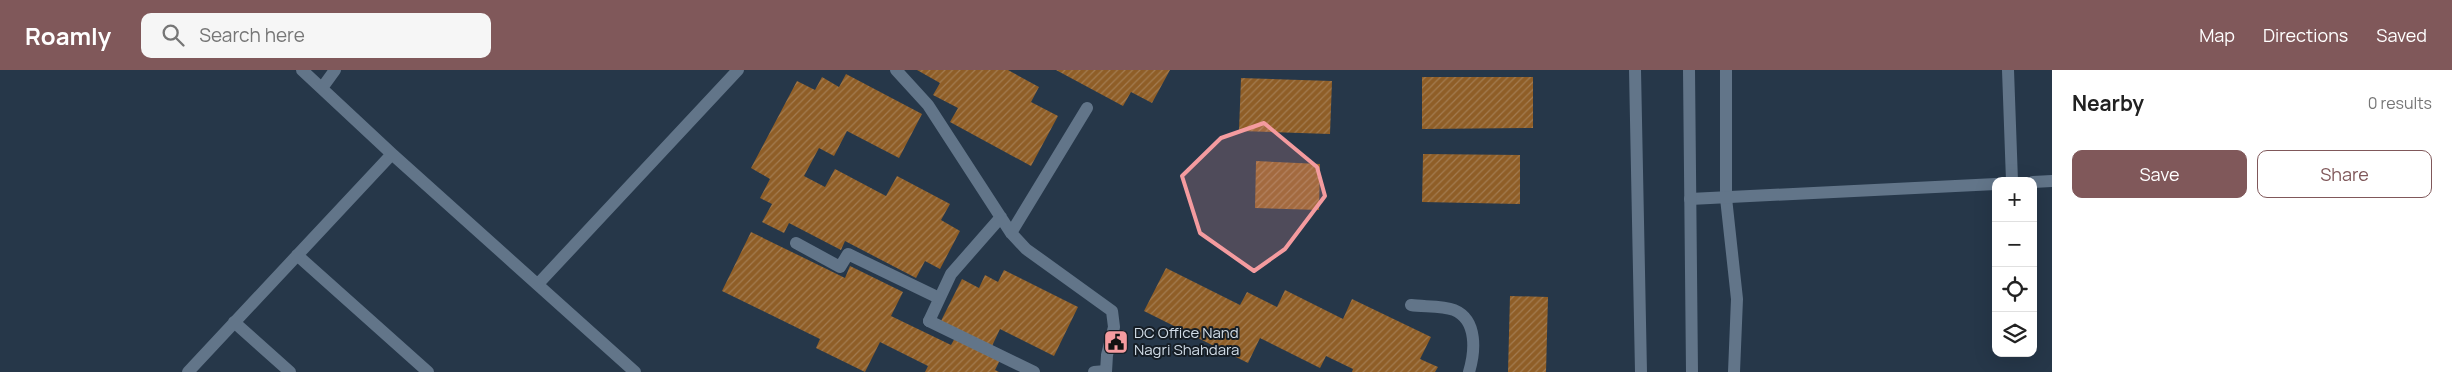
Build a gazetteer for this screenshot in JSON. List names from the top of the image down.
{
  "places": {
    "public building": ["DC Office Nand Nagri Shahdara"]
  },
  "page": {
    "header": "Roamly",
    "search": "Search here",
    "nav": ["Map", "Directions", "Saved"],
    "heading": ["Nearby", "0 results"],
    "buttons": ["Save", "Share"],
    "map_buttons": ["+", "−"]
  }
}
